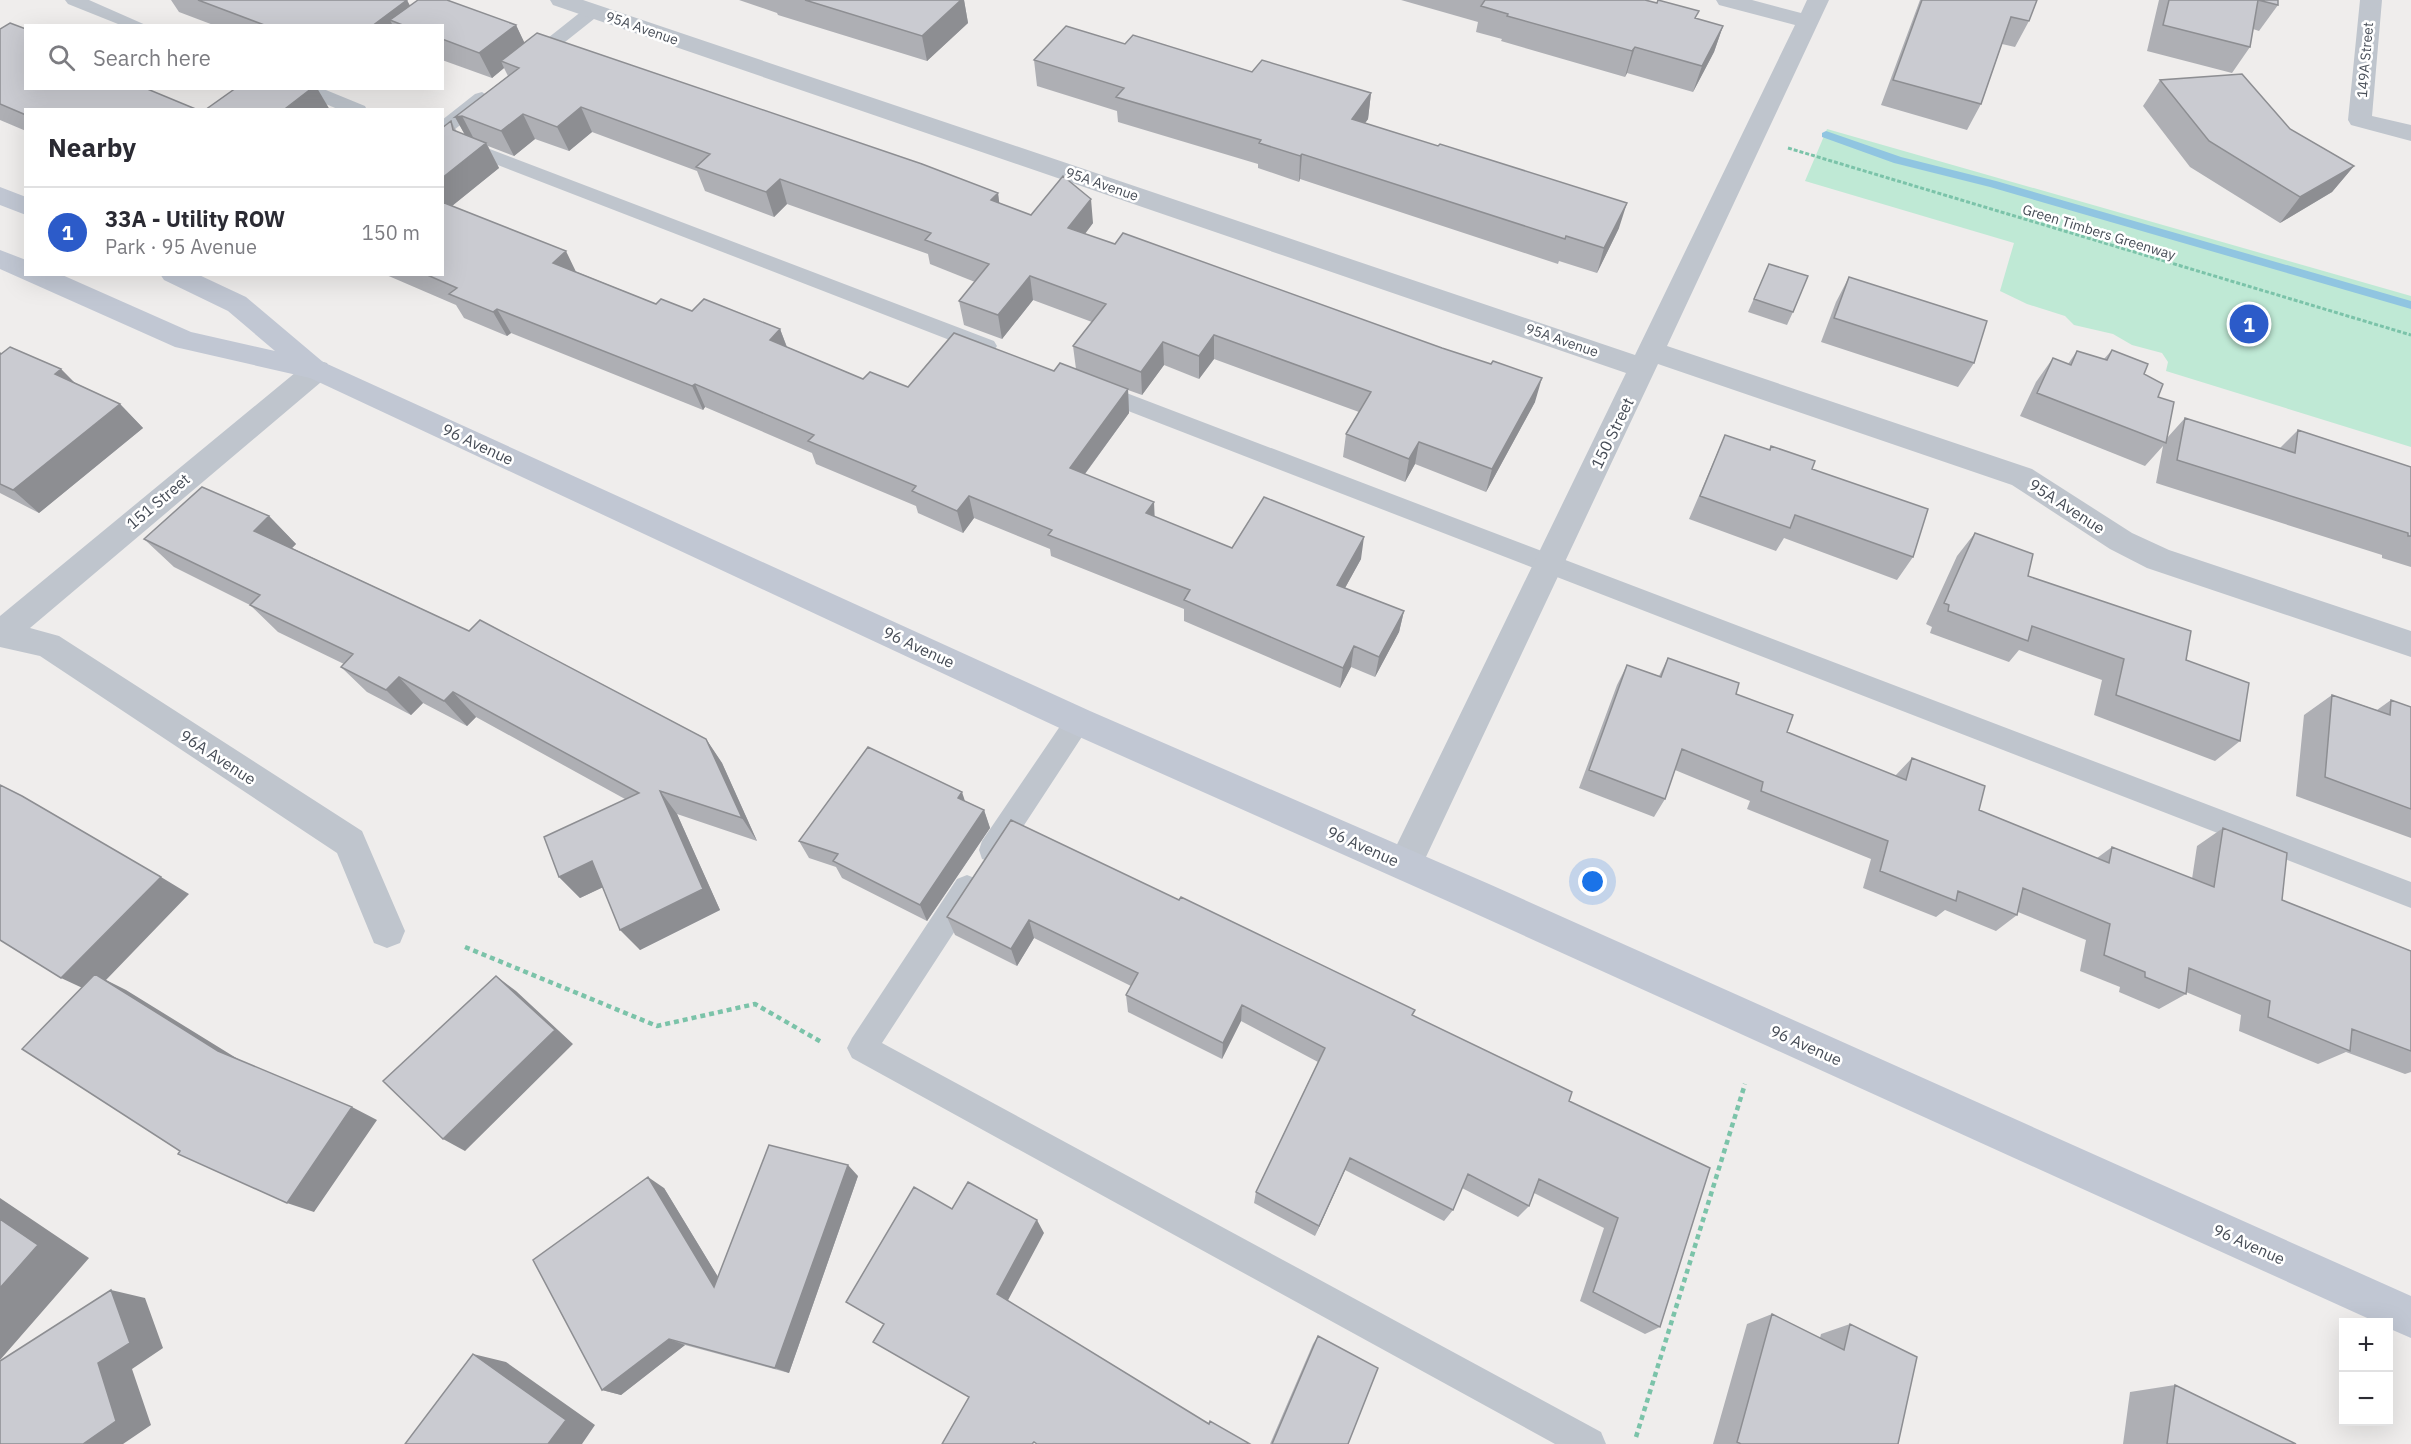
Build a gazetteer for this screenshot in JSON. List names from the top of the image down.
{
  "streets": {
    "main road": ["96 Avenue"],
    "street": [
      "95A Avenue",
      "149A Street",
      "150 Street",
      "151 Street",
      "96A Avenue"
    ],
    "path": ["Green Timbers Greenway"]
  },
  "crossings": [
    ["95A Avenue", "150 Street"],
    ["150 Street", "96 Avenue"],
    ["96 Avenue", "151 Street"],
    ["151 Street", "96A Avenue"]
  ],
  "page": {
    "search": "Search here",
    "heading": "Nearby",
    "list": [
      {
        "mark": "1",
        "name": "33A - Utility ROW",
        "note": "Park · 95 Avenue",
        "value": "150 m"
      }
    ],
    "pins": "1",
    "map_buttons": ["+", "−"]
  }
}
